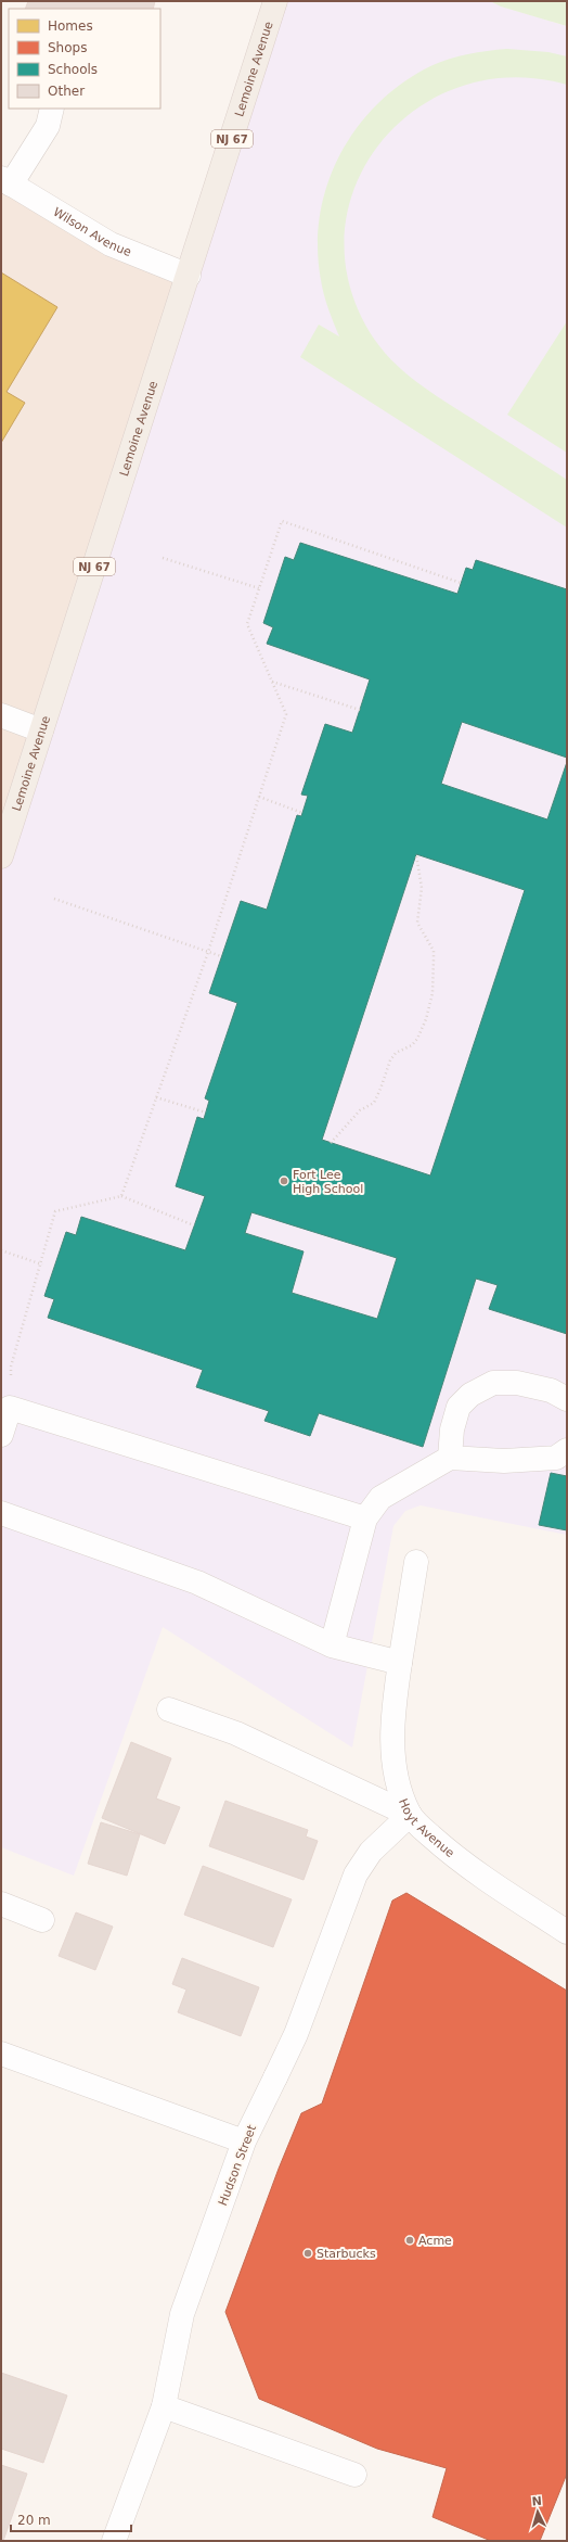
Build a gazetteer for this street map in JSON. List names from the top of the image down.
{
  "streets": {
    "main road": ["Lemoine Avenue", "NJ 67"],
    "street": ["Wilson Avenue", "Hoyt Avenue", "Hudson Street"]
  },
  "crossings": [
    ["Lemoine Avenue", "Wilson Avenue"],
    ["Hoyt Avenue", "Hudson Street"]
  ],
  "places": ["Fort Lee High School", "Acme", "Starbucks"],
  "legend": [
    "Homes",
    "Shops",
    "Schools",
    "Other"
  ],
  "scale_bar": "20 m",
  "north": "top"
}
